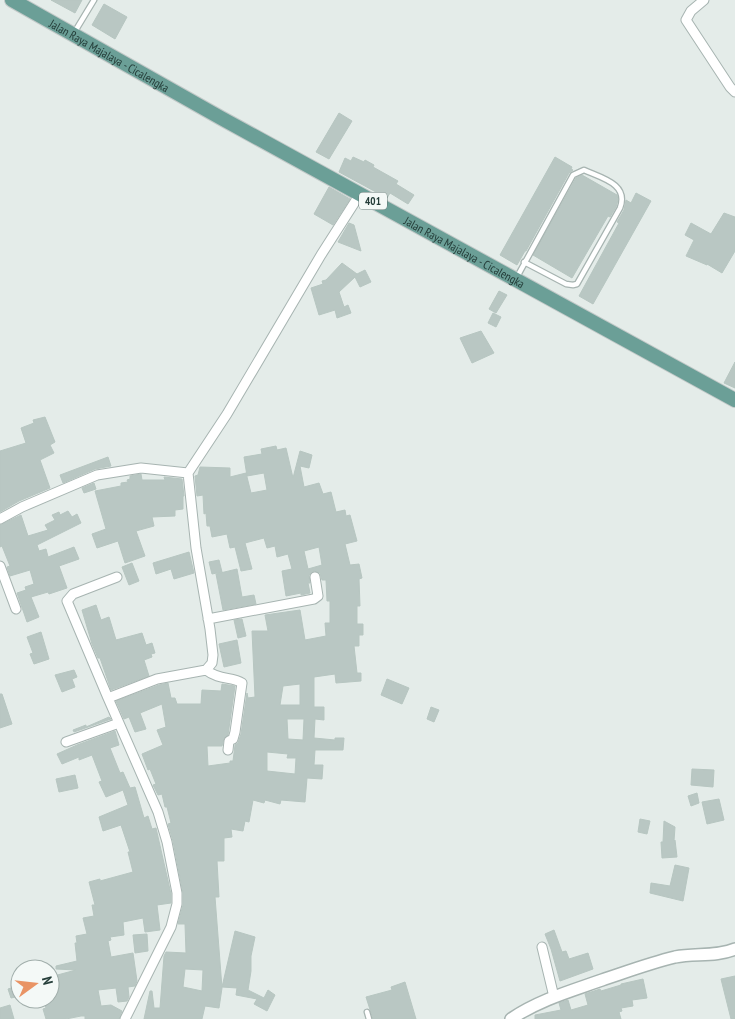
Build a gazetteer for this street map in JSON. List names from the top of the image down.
{
  "streets": {
    "main road": ["Jalan Raya Majalaya - Cicalengka", "401"]
  },
  "north": "right"
}
